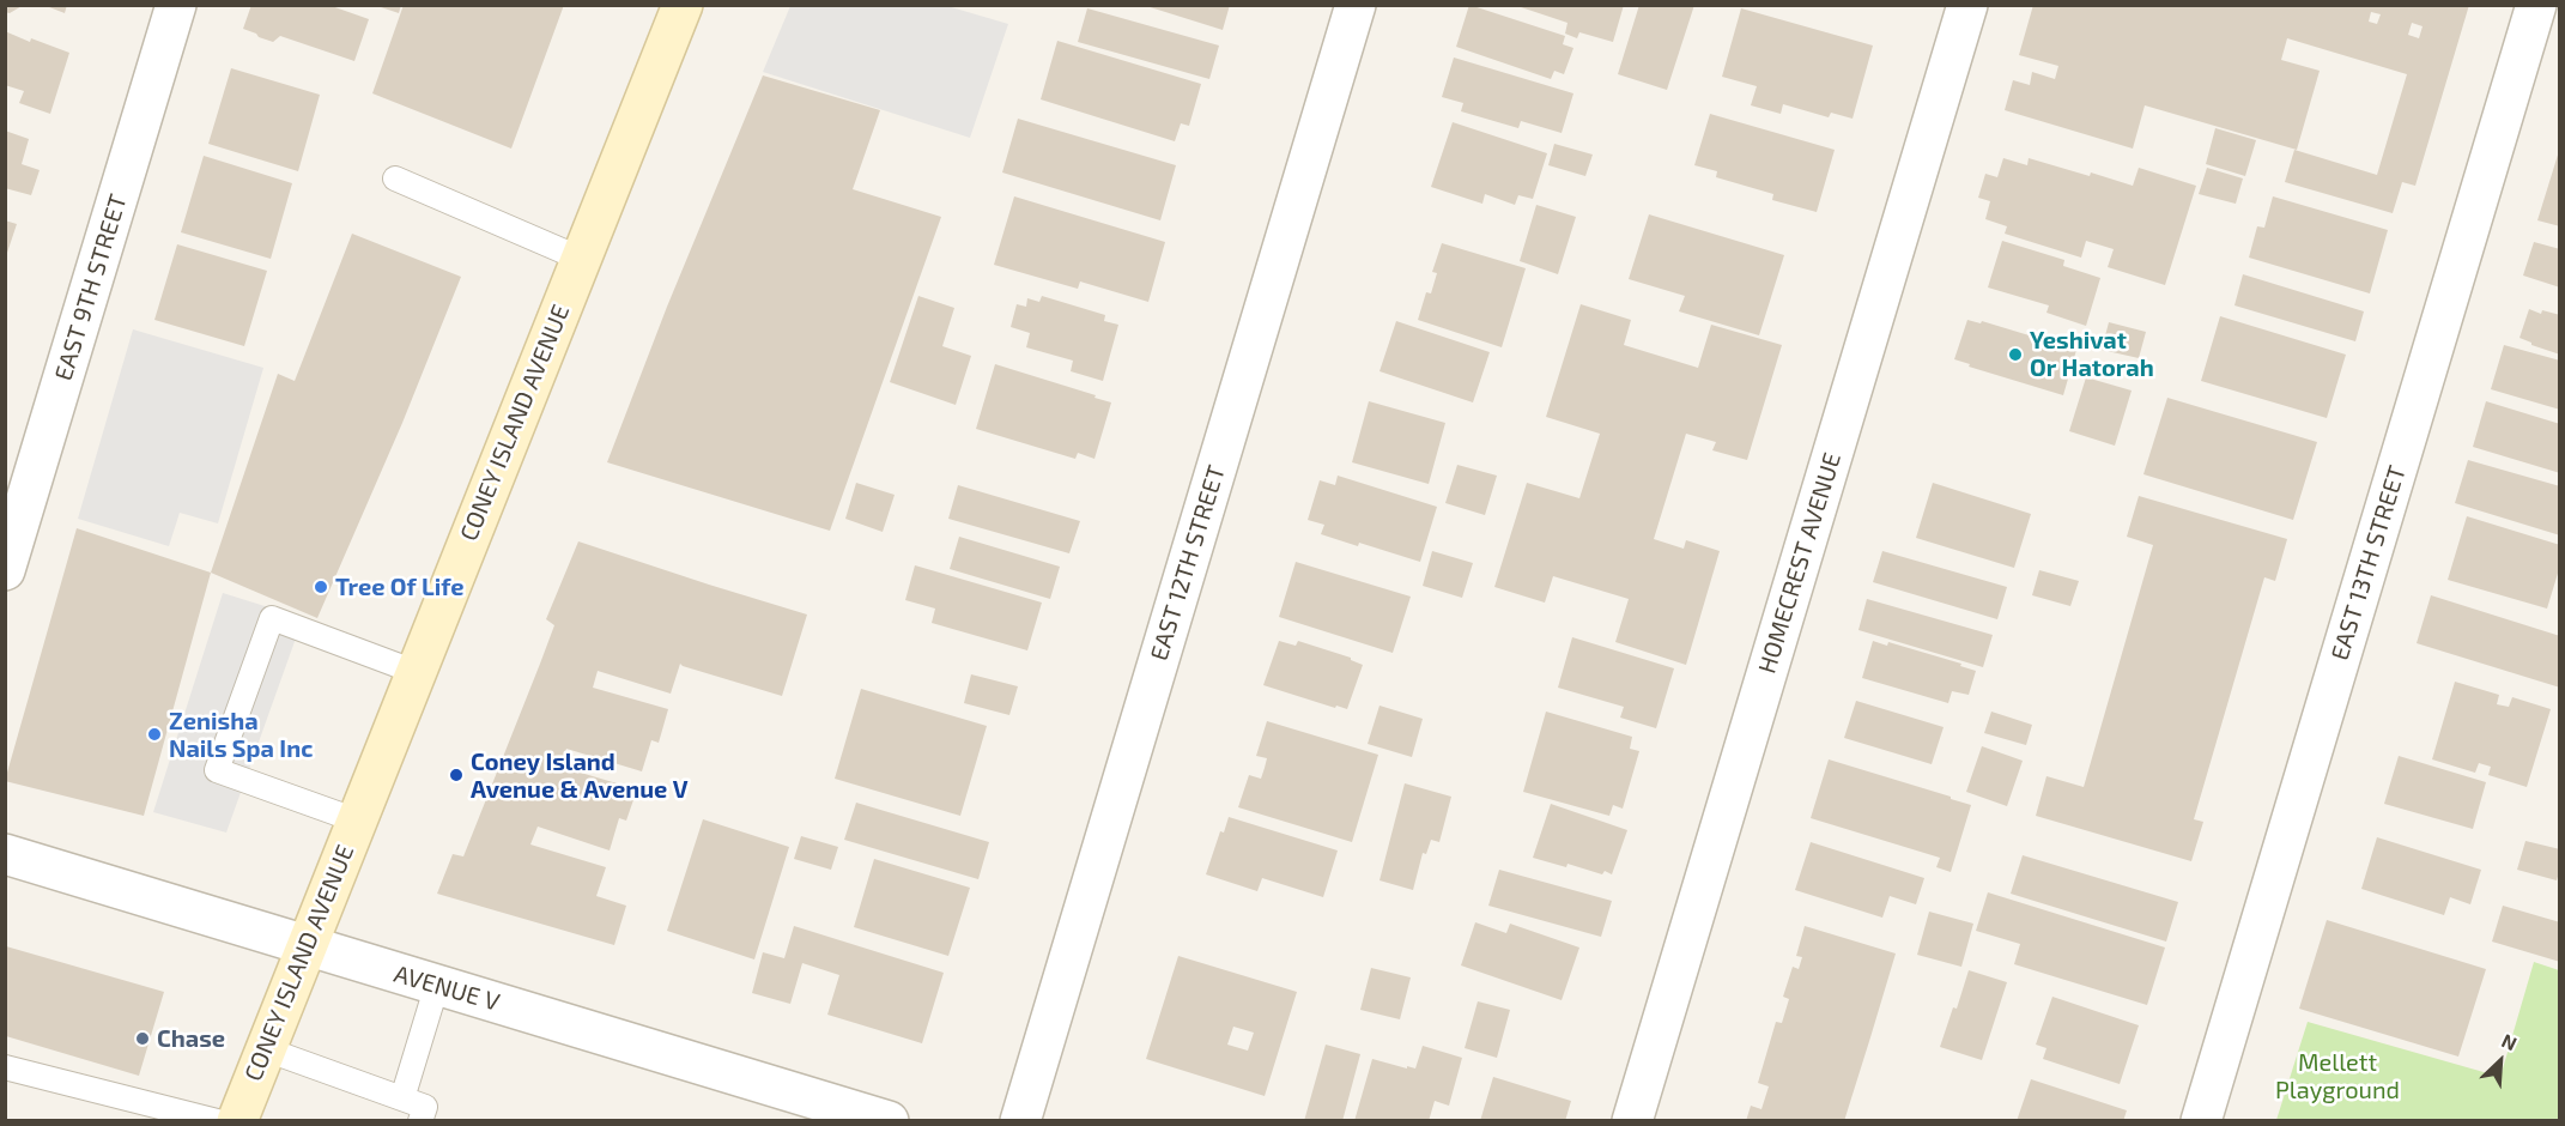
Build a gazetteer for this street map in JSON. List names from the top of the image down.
{
  "streets": {
    "main road": ["CONEY ISLAND AVENUE"],
    "street": [
      "EAST 9TH STREET",
      "EAST 12TH STREET",
      "HOMECREST AVENUE",
      "EAST 13TH STREET",
      "AVENUE V"
    ]
  },
  "crossings": [
    ["CONEY ISLAND AVENUE", "AVENUE V"]
  ],
  "parks": ["Mellett Playground"],
  "places": [
    "Yeshivat Or Hatorah",
    "Tree Of Life",
    "Zenisha Nails Spa Inc",
    "Coney Island Avenue & Avenue V",
    "Chase"
  ],
  "north": "top right"
}
